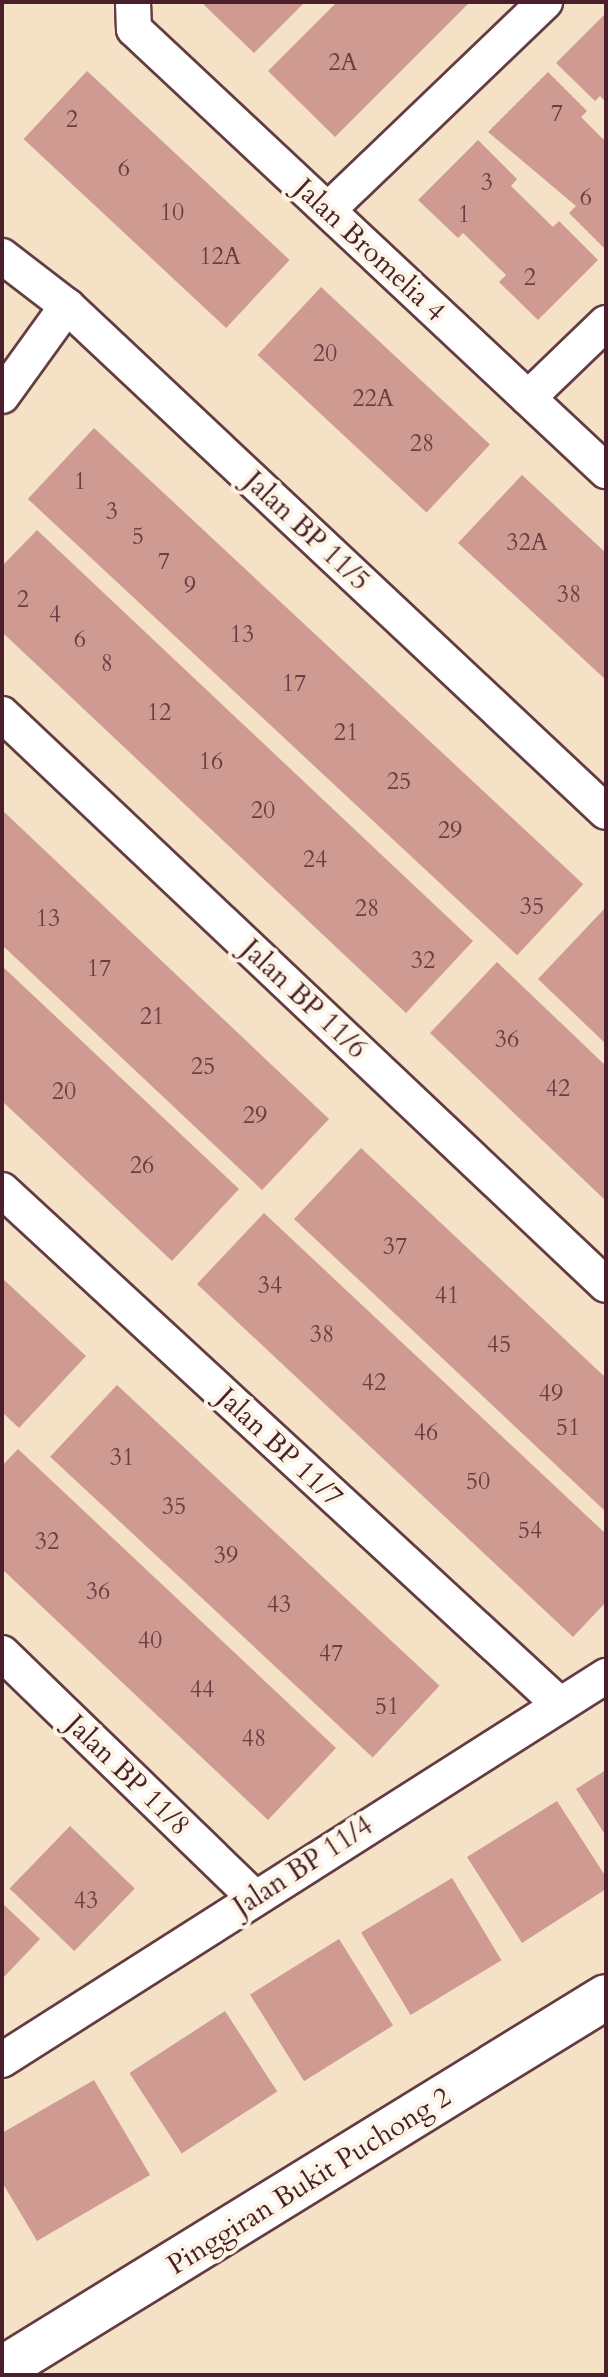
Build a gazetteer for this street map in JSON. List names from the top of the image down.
{
  "streets": {
    "street": [
      "Jalan Bromelia 4",
      "Jalan BP 11/5",
      "Jalan BP 11/6",
      "Jalan BP 11/7",
      "Jalan BP 11/8",
      "Jalan BP 11/4",
      "Pinggiran Bukit Puchong 2"
    ]
  },
  "crossings": [
    ["Jalan BP 11/7", "Jalan BP 11/4"],
    ["Jalan BP 11/8", "Jalan BP 11/4"]
  ],
  "house_numbers": [
    "2A",
    "7",
    "2",
    "6",
    "3",
    "6",
    "10",
    "1",
    "12A",
    "2",
    "20",
    "22A",
    "28",
    "1",
    "3",
    "5",
    "32A",
    "7",
    "9",
    "38",
    "2",
    "4",
    "13",
    "6",
    "8",
    "17",
    "12",
    "21",
    "16",
    "25",
    "20",
    "29",
    "24",
    "35",
    "28",
    "13",
    "32",
    "17",
    "21",
    "36",
    "25",
    "42",
    "20",
    "29",
    "26",
    "37",
    "34",
    "41",
    "38",
    "45",
    "42",
    "49",
    "51",
    "46",
    "31",
    "50",
    "35",
    "54",
    "32",
    "39",
    "36",
    "43",
    "40",
    "47",
    "44",
    "51",
    "48",
    "43"
  ]
}
